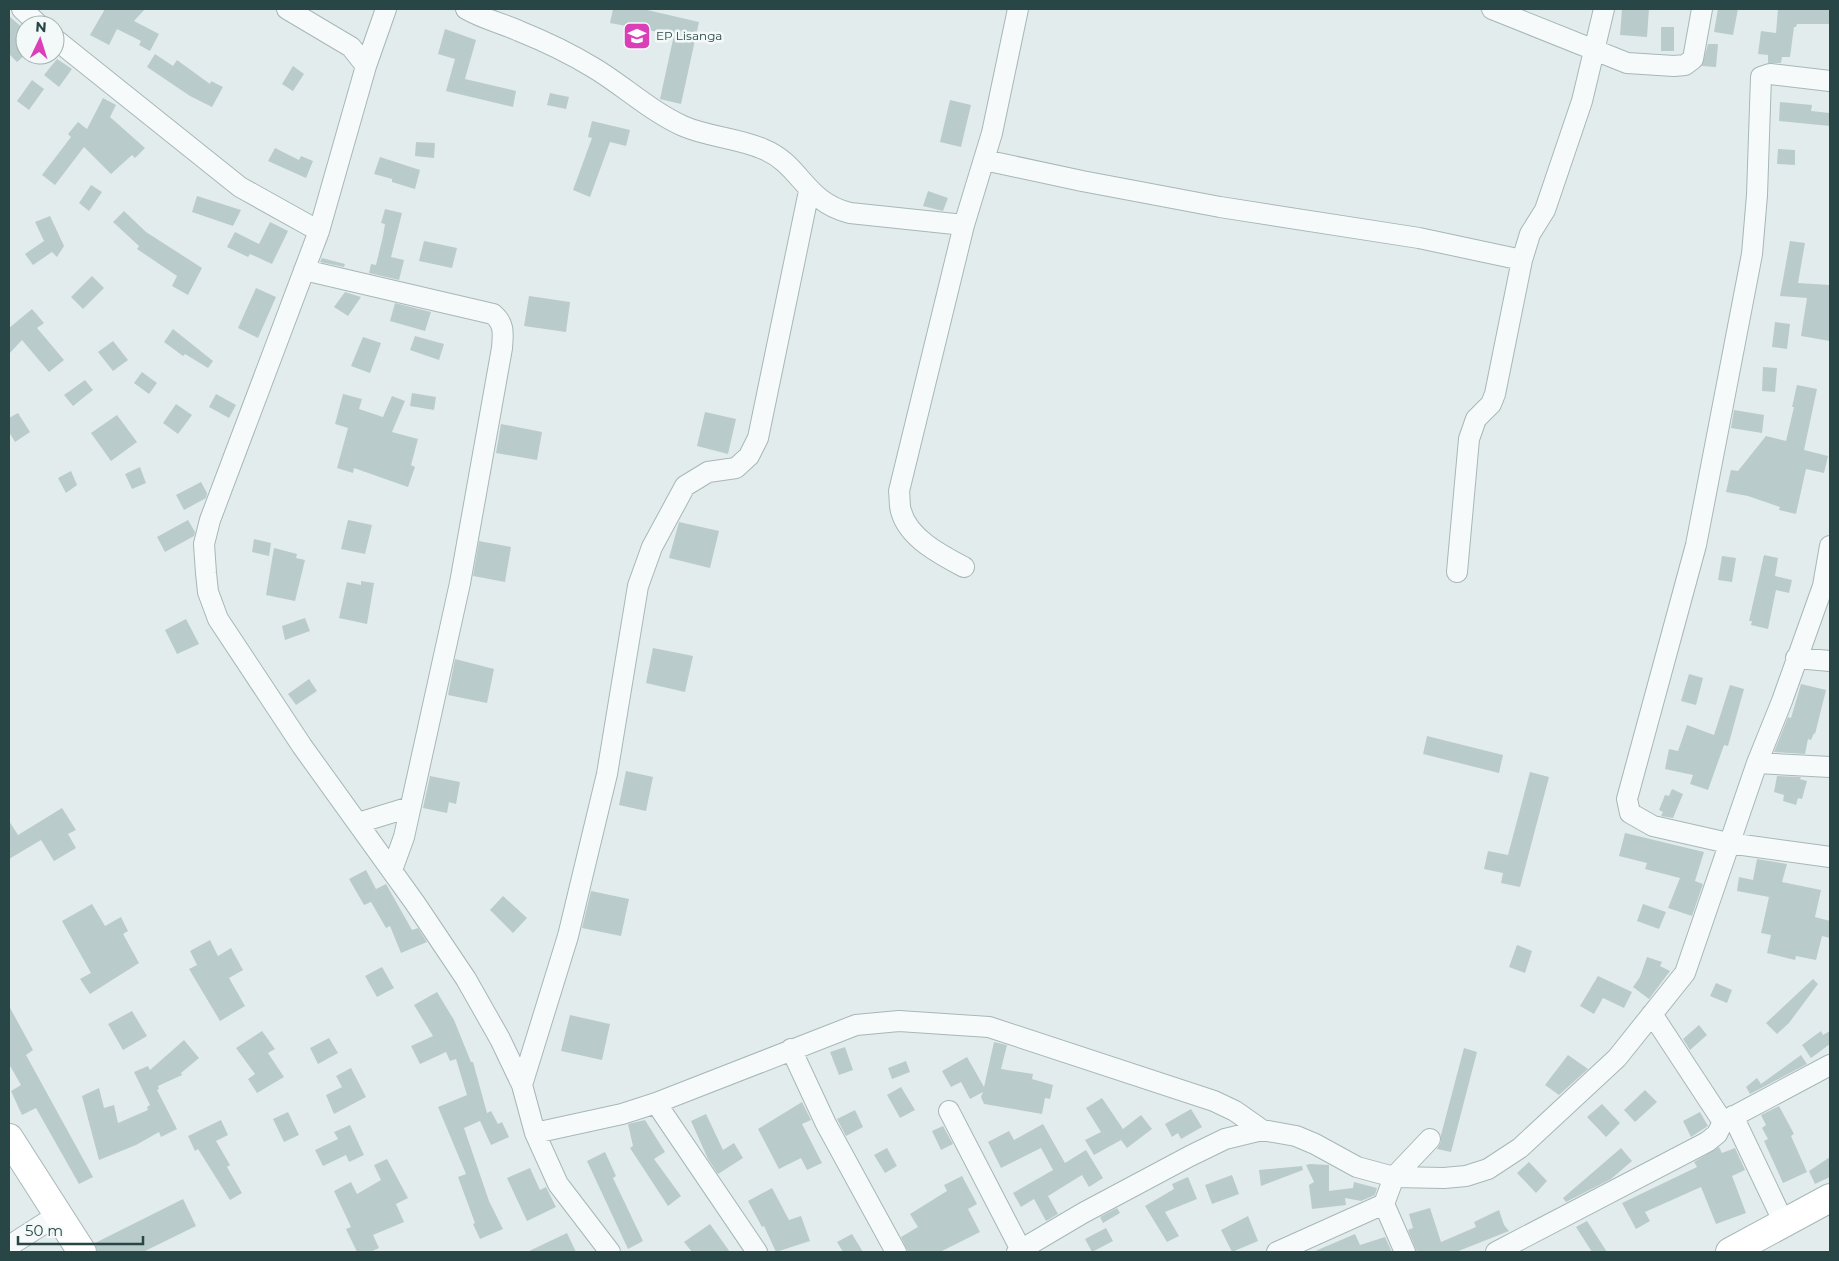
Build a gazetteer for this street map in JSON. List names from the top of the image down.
{
  "places": {
    "school or university": ["EP Lisanga"]
  },
  "scale_bar": "50 m",
  "north": "top"
}
